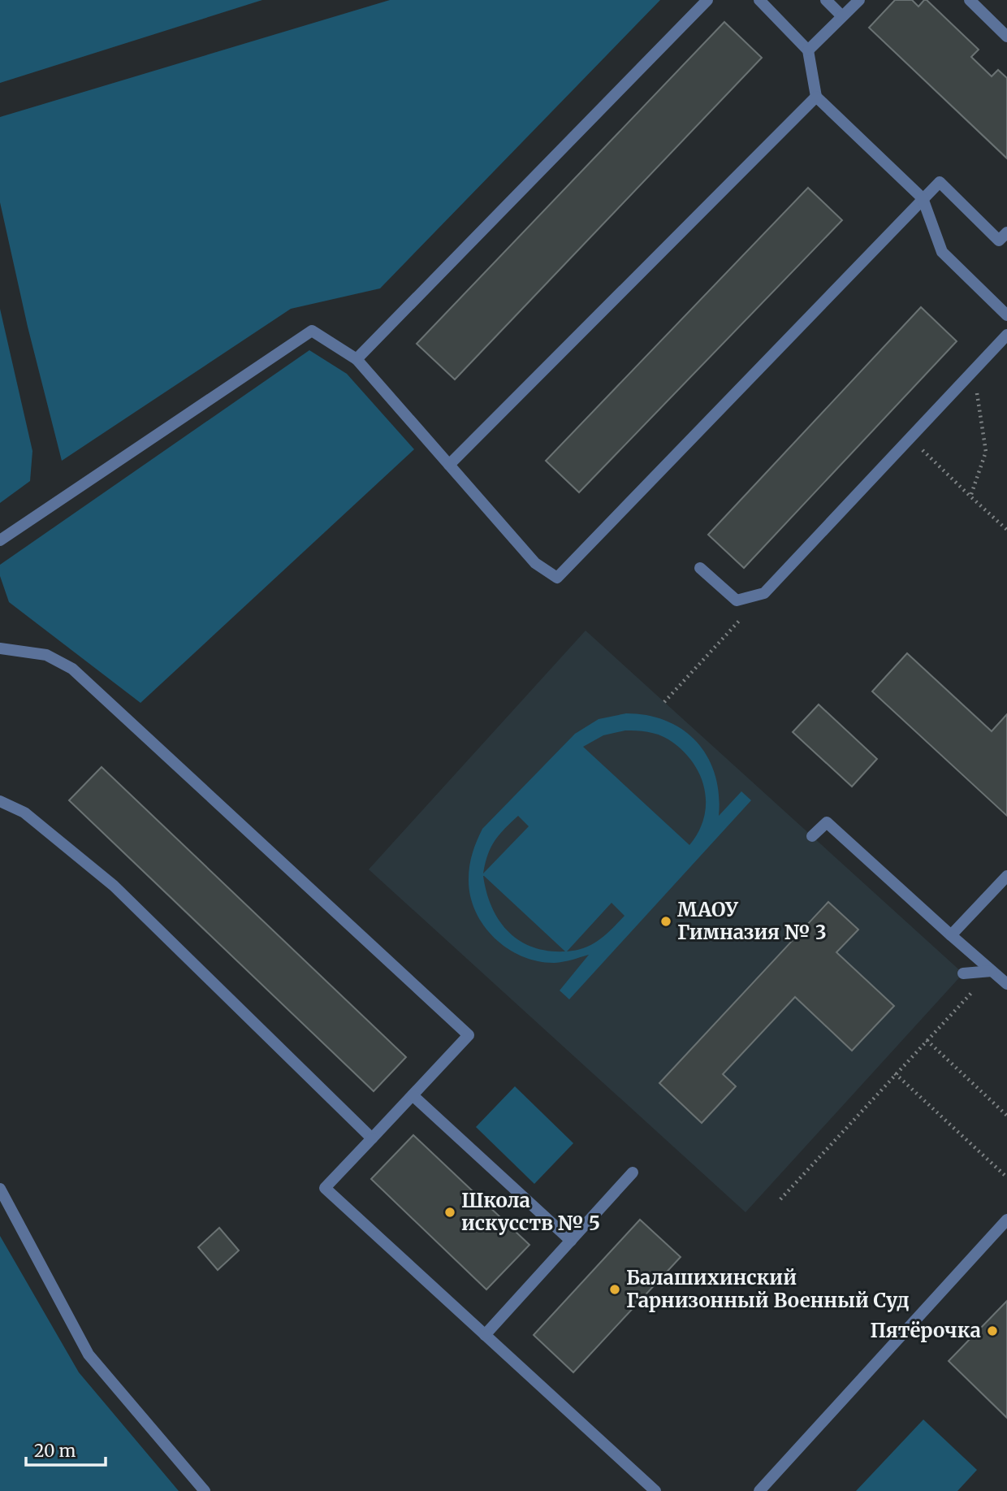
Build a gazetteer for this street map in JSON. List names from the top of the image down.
{
  "places": [
    "МАОУ Гимназия № 3",
    "Школа искусств № 5",
    "Балашихинский Гарнизонный Военный Суд",
    "Пятёрочка"
  ],
  "scale_bar": "20 m"
}
